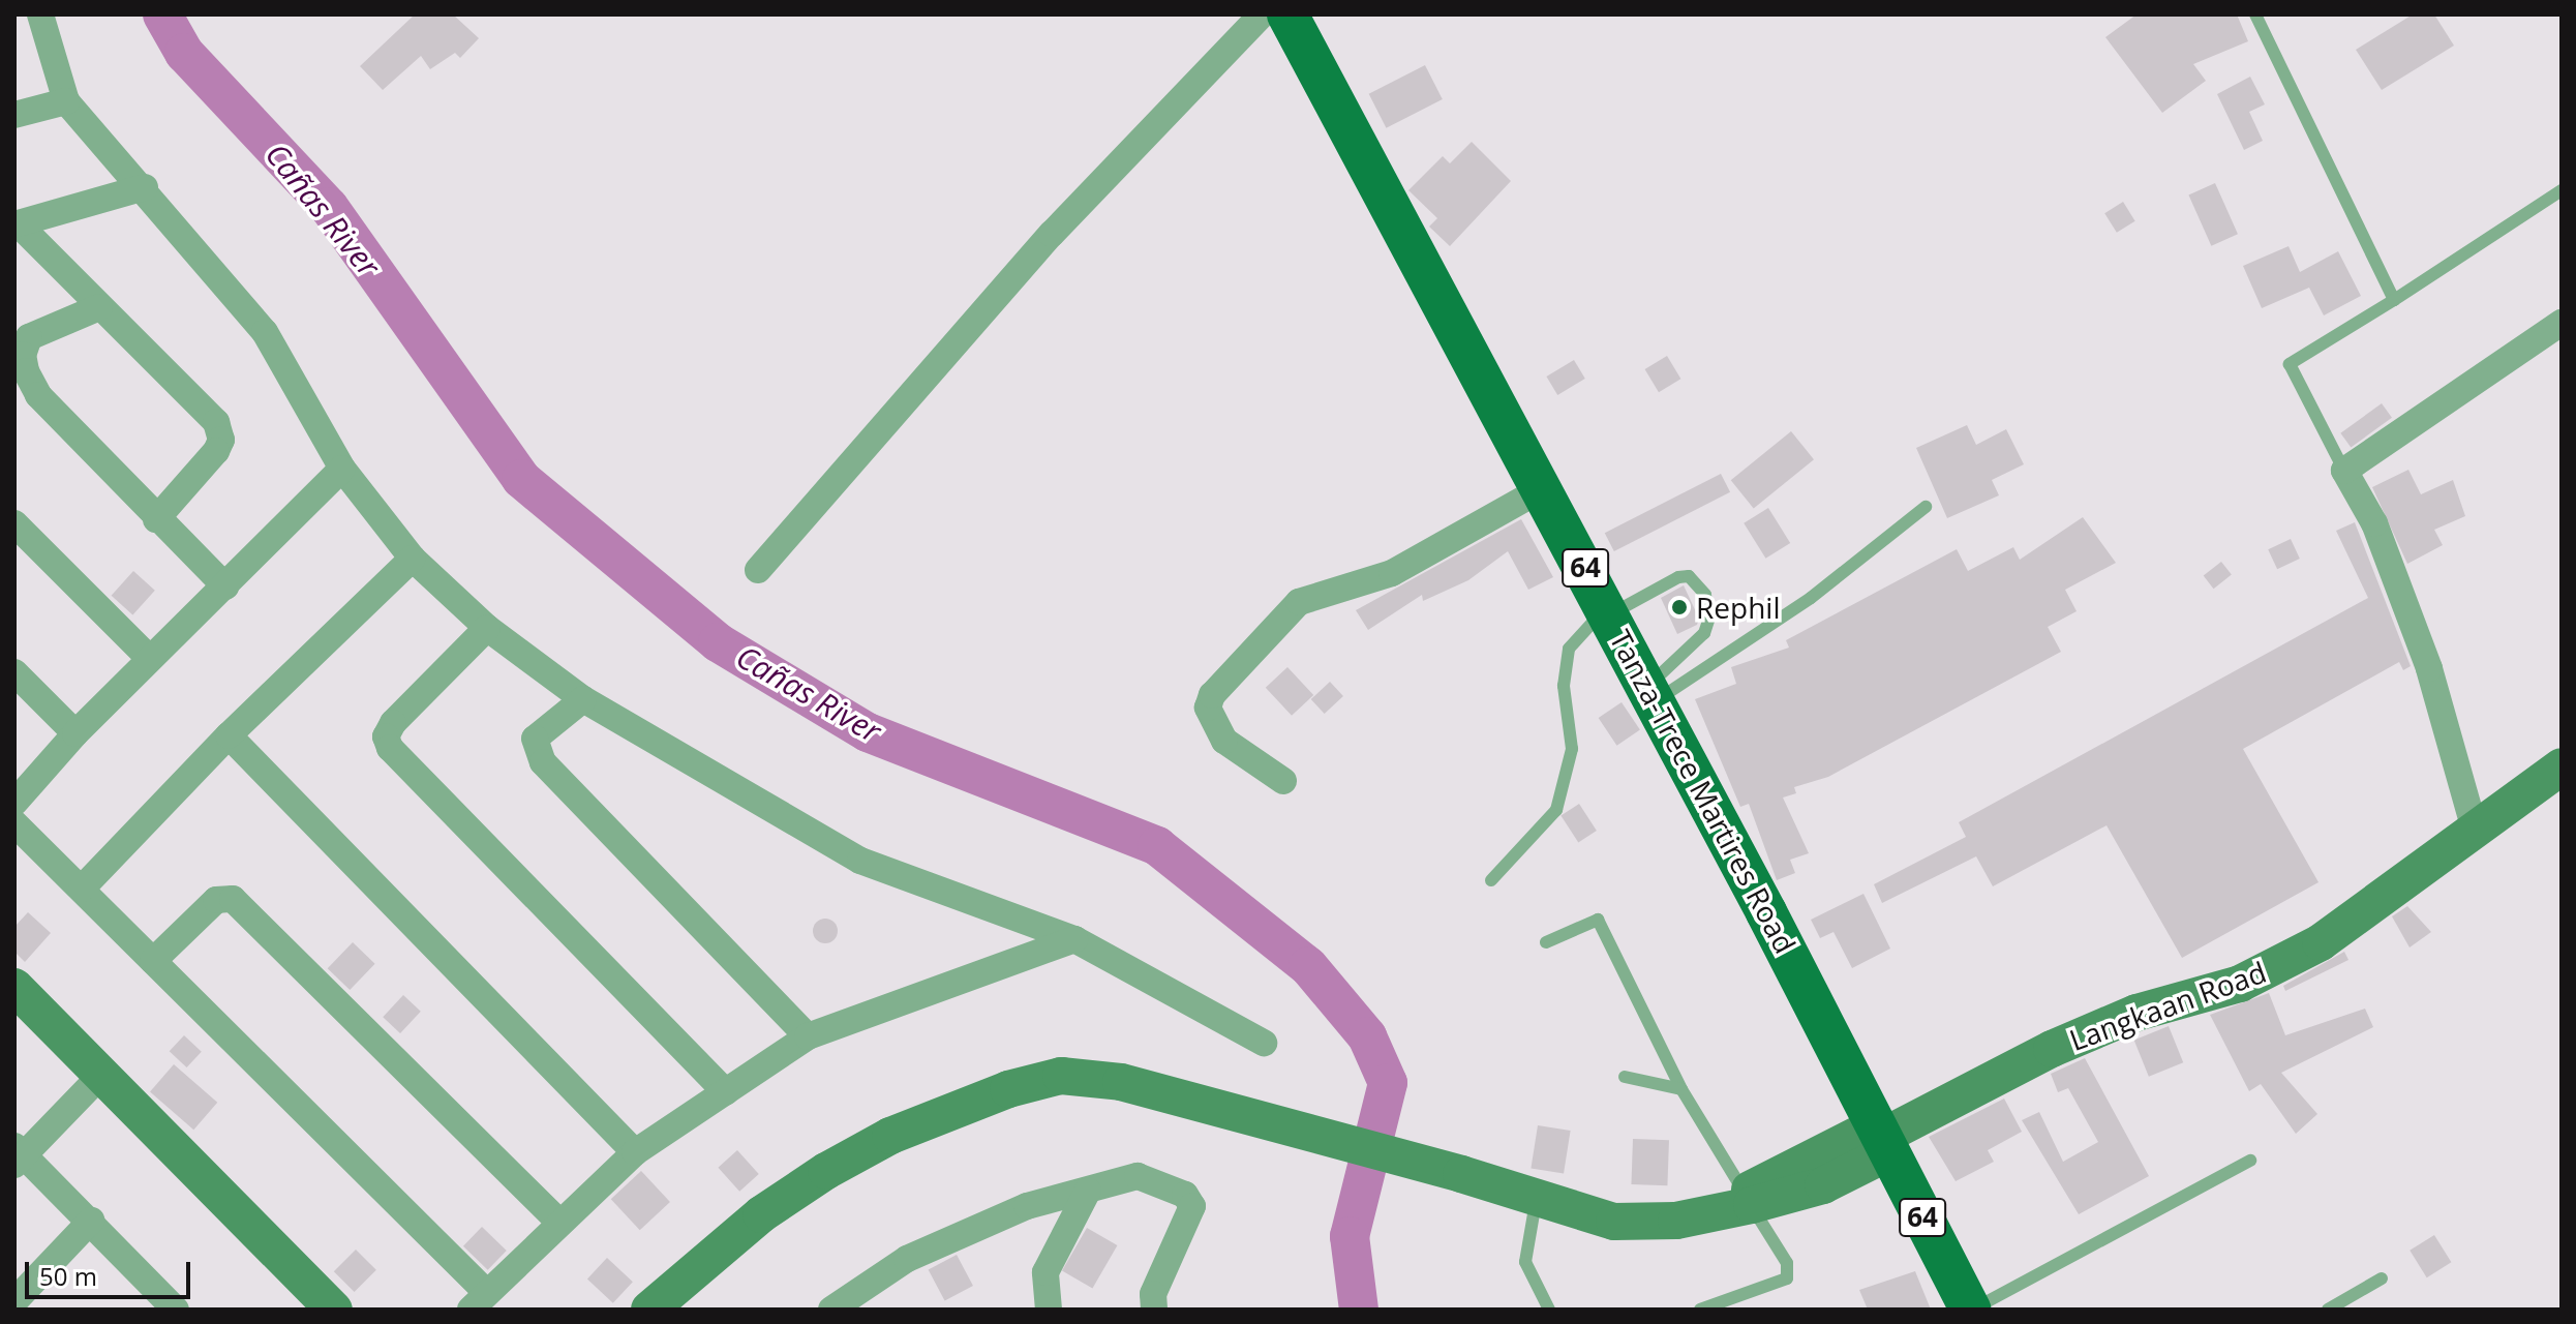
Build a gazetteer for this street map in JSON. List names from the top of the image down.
{
  "streets": {
    "main road": ["64", "Tanza-Trece Martires Road"],
    "street": ["Langkaan Road"]
  },
  "crossings": [
    ["Tanza-Trece Martires Road", "Langkaan Road"]
  ],
  "water": ["Cañas River"],
  "places": ["Rephil"],
  "scale_bar": "50 m"
}
